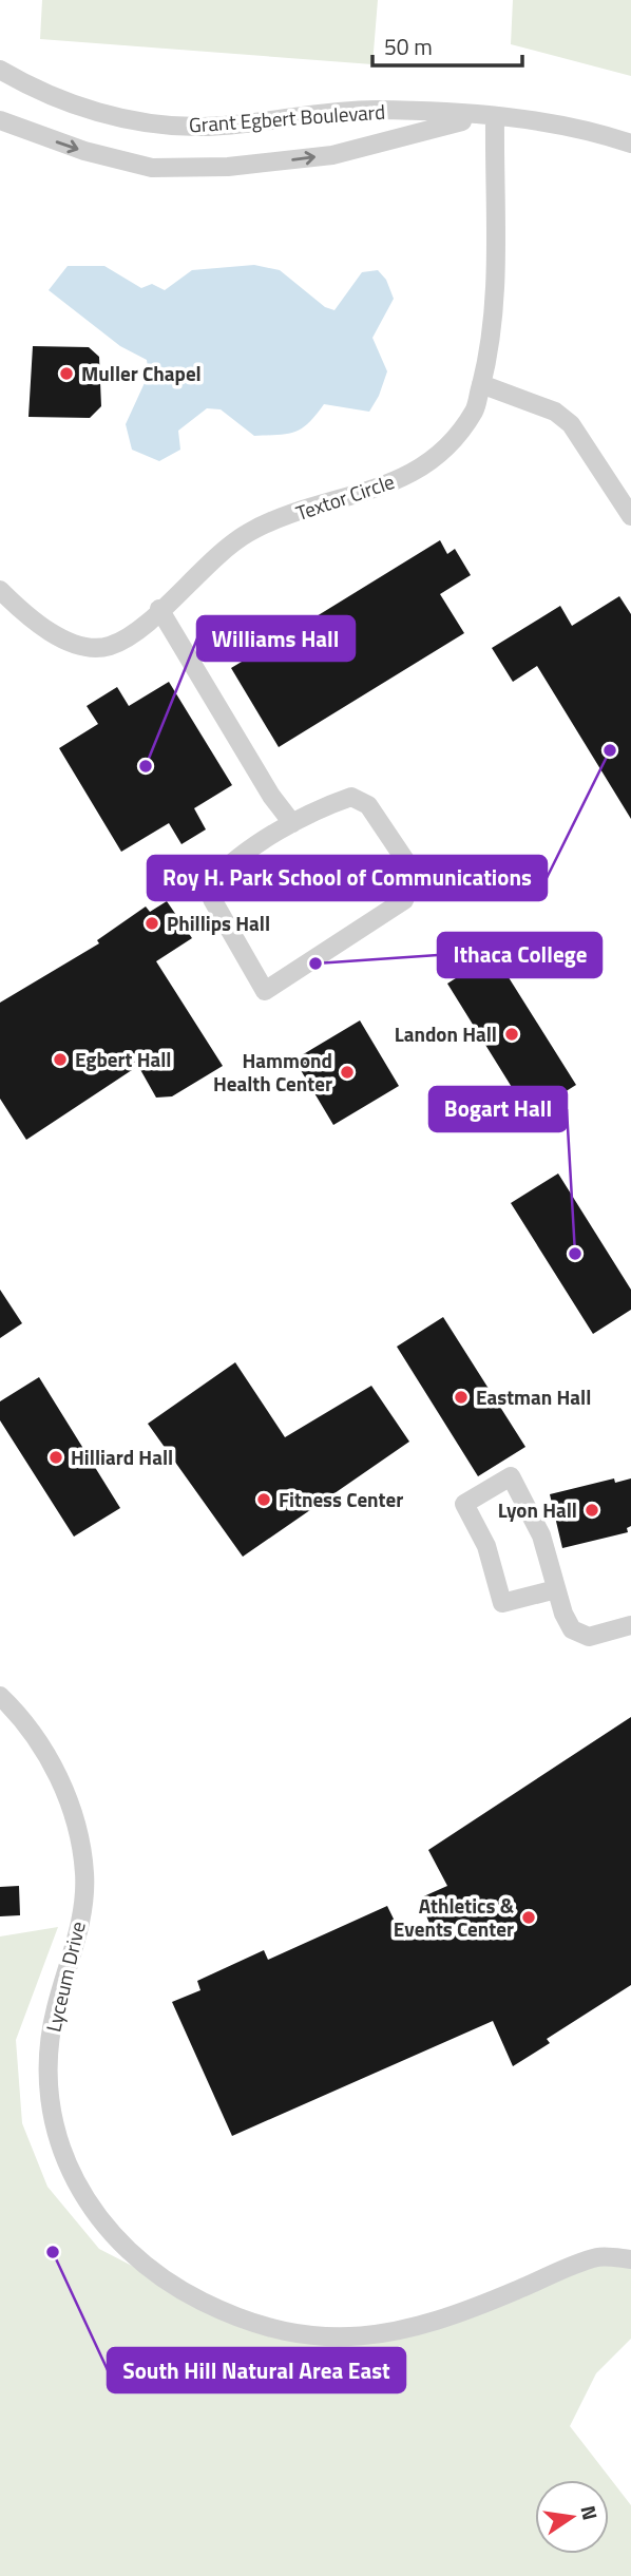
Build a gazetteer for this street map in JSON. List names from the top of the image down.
{
  "streets": {
    "street": ["Grant Egbert Boulevard", "Textor Circle", "Lyceum Drive"]
  },
  "crossings": [
    ["Grant Egbert Boulevard", "Textor Circle"]
  ],
  "places": [
    "Muller Chapel",
    "Roy H. Park School of Communications",
    "Williams Hall",
    "Phillips Hall",
    "Ithaca College",
    "Landon Hall",
    "Egbert Hall",
    "Hammond Health Center",
    "Bogart Hall",
    "Eastman Hall",
    "Hilliard Hall",
    "Fitness Center",
    "Lyon Hall",
    "Athletics & Events Center",
    "South Hill Natural Area East"
  ],
  "scale_bar": "50 m",
  "north": "right"
}
